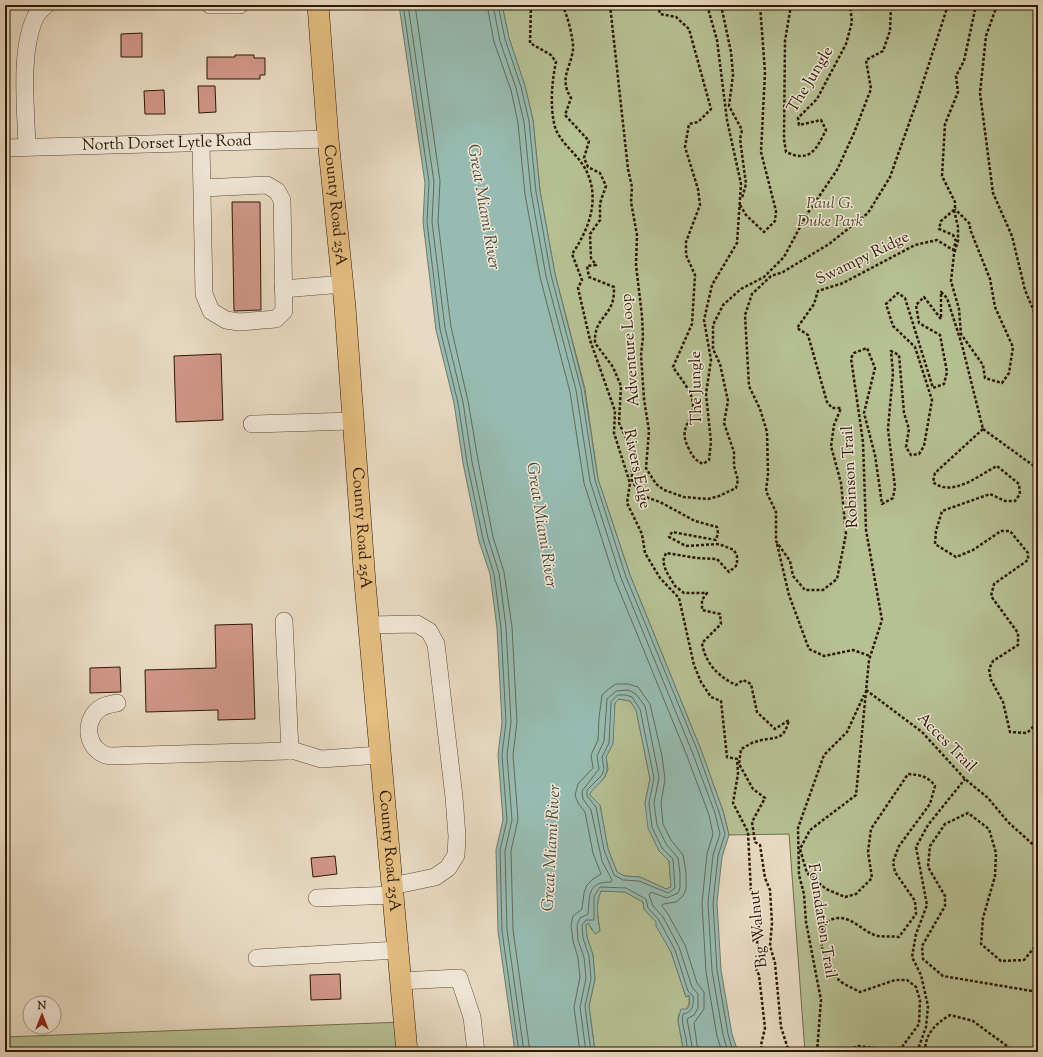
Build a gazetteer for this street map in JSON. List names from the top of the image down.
{
  "streets": {
    "main road": ["County Road 25A"],
    "street": ["North Dorset Lytle Road"],
    "path": [
      "The Jungle",
      "Swampy Ridge",
      "Adventure Loop",
      "Rivers Edge",
      "Robinson Trail",
      "Acces Trail",
      "Foundation Trail",
      "Big Walnut"
    ]
  },
  "crossings": [
    ["North Dorset Lytle Road", "County Road 25A"],
    ["Robinson Trail", "Acces Trail"],
    ["Robinson Trail", "Foundation Trail"],
    ["Acces Trail", "Foundation Trail"]
  ],
  "water": ["Great Miami River"],
  "parks": ["Paul G. Duke Park"],
  "north": "top"
}
